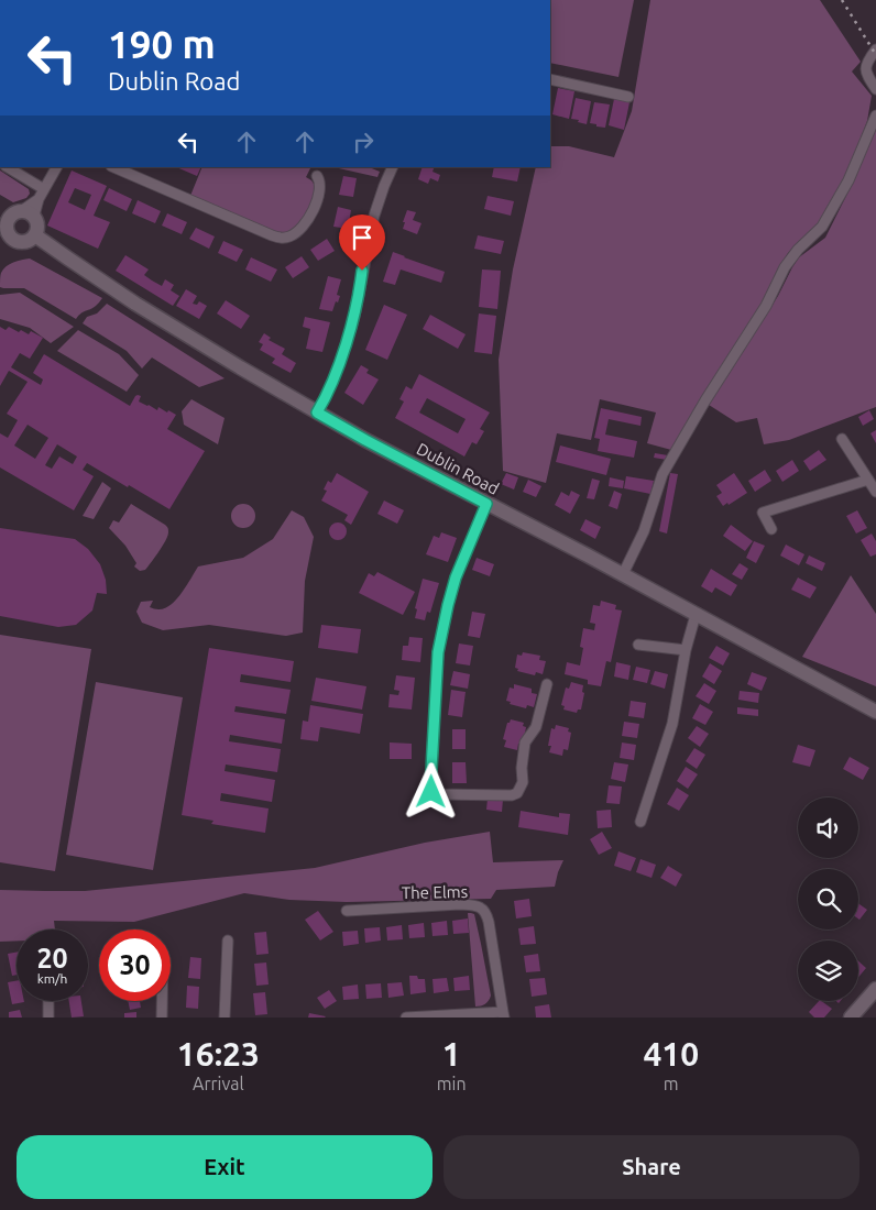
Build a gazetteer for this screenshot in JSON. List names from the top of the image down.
{
  "streets": {
    "main road": ["Dublin Road"],
    "street": ["The Elms"]
  },
  "page": {
    "turn": ["190 m", "Dublin Road"],
    "speed": "20 km/h",
    "limit": "30",
    "eta": [
      "16:23",
      "Arrival",
      "1",
      "min",
      "410",
      "m"
    ],
    "buttons": ["Exit", "Share"]
  }
}
